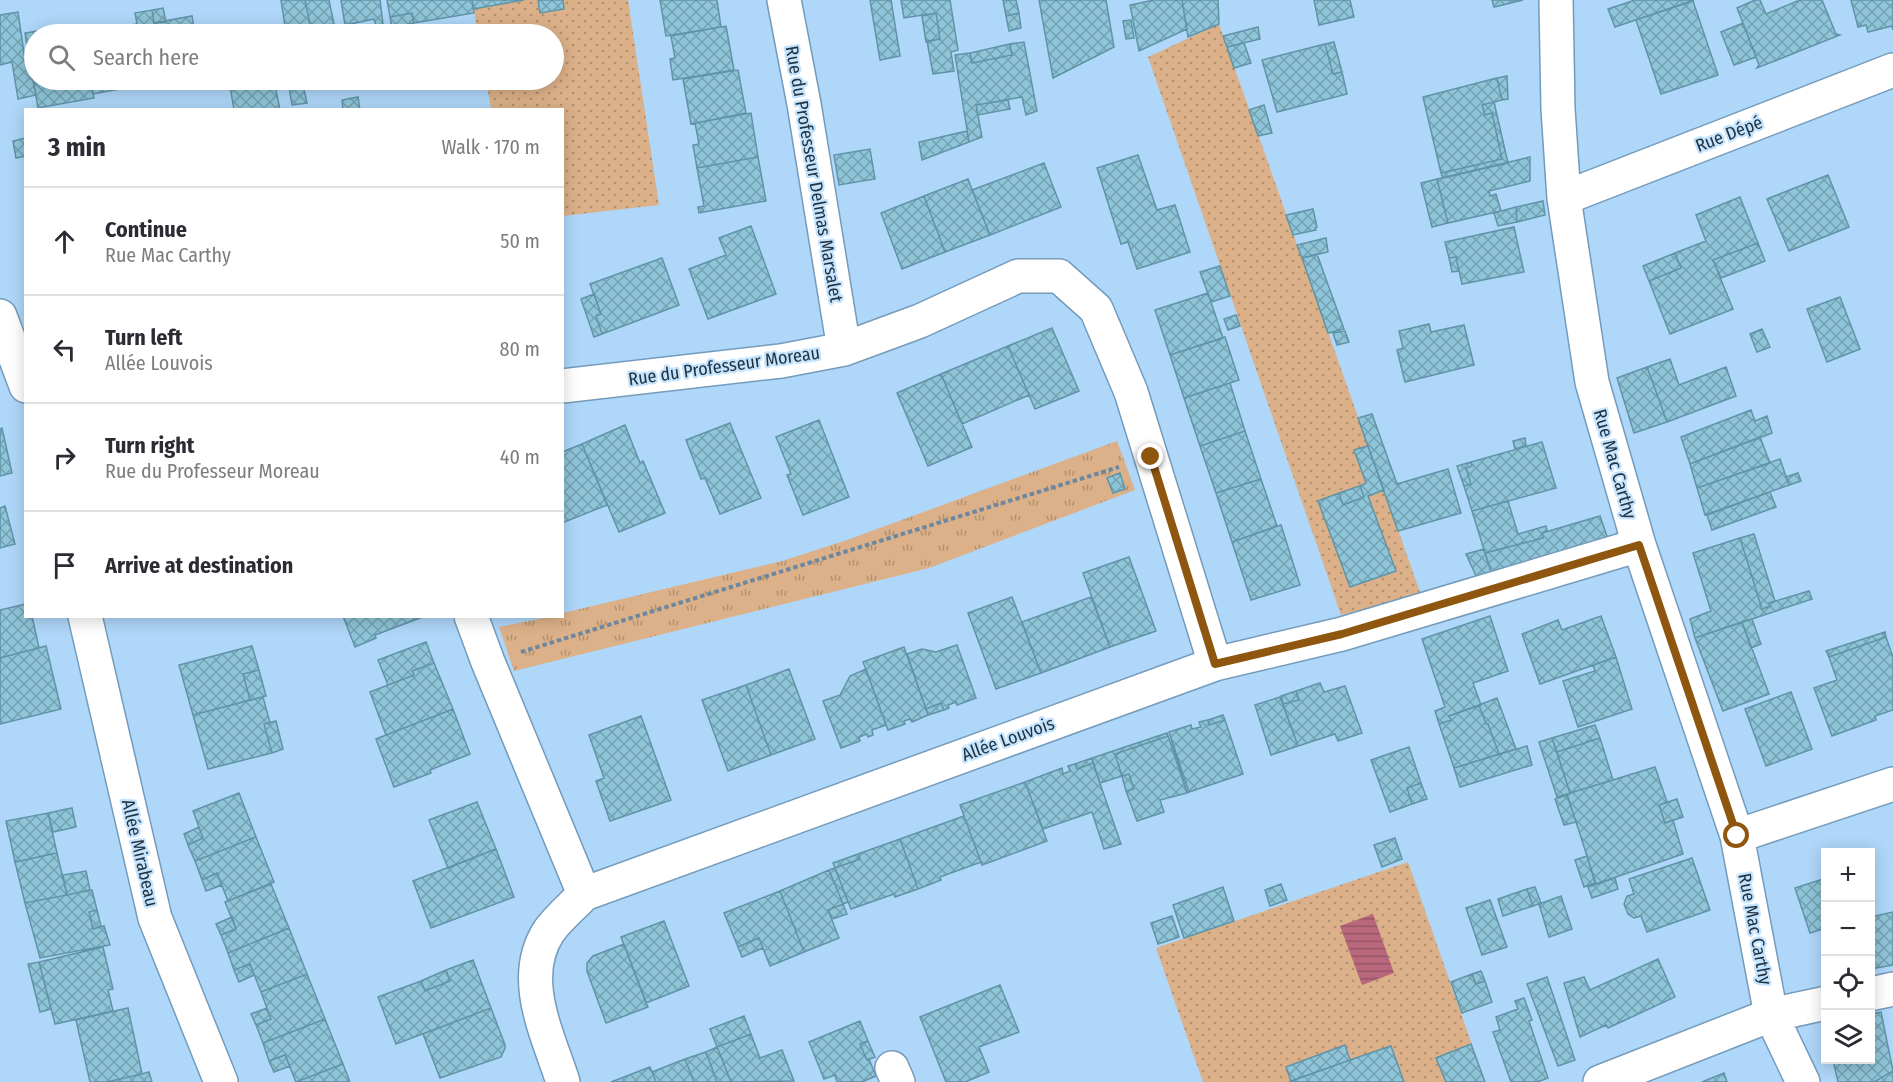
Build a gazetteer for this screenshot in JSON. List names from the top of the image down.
{
  "streets": {
    "street": [
      "Rue Dépé",
      "Rue du Professeur Delmas Marsalet",
      "Rue du Professeur Moreau",
      "Rue Mac Carthy",
      "Allée Louvois",
      "Allée Mirabeau"
    ]
  },
  "crossings": [
    ["Rue Dépé", "Rue Mac Carthy"],
    ["Rue du Professeur Delmas Marsalet", "Rue du Professeur Moreau"],
    ["Rue du Professeur Moreau", "Allée Louvois"],
    ["Rue Mac Carthy", "Allée Louvois"]
  ],
  "page": {
    "search": "Search here",
    "heading": ["3 min", "Walk · 170 m"],
    "list": [
      ["Continue", "Rue Mac Carthy", "50 m"],
      ["Turn left", "Allée Louvois", "80 m"],
      ["Turn right", "Rue du Professeur Moreau", "40 m"],
      "Arrive at destination"
    ],
    "map_buttons": ["+", "−"]
  }
}
